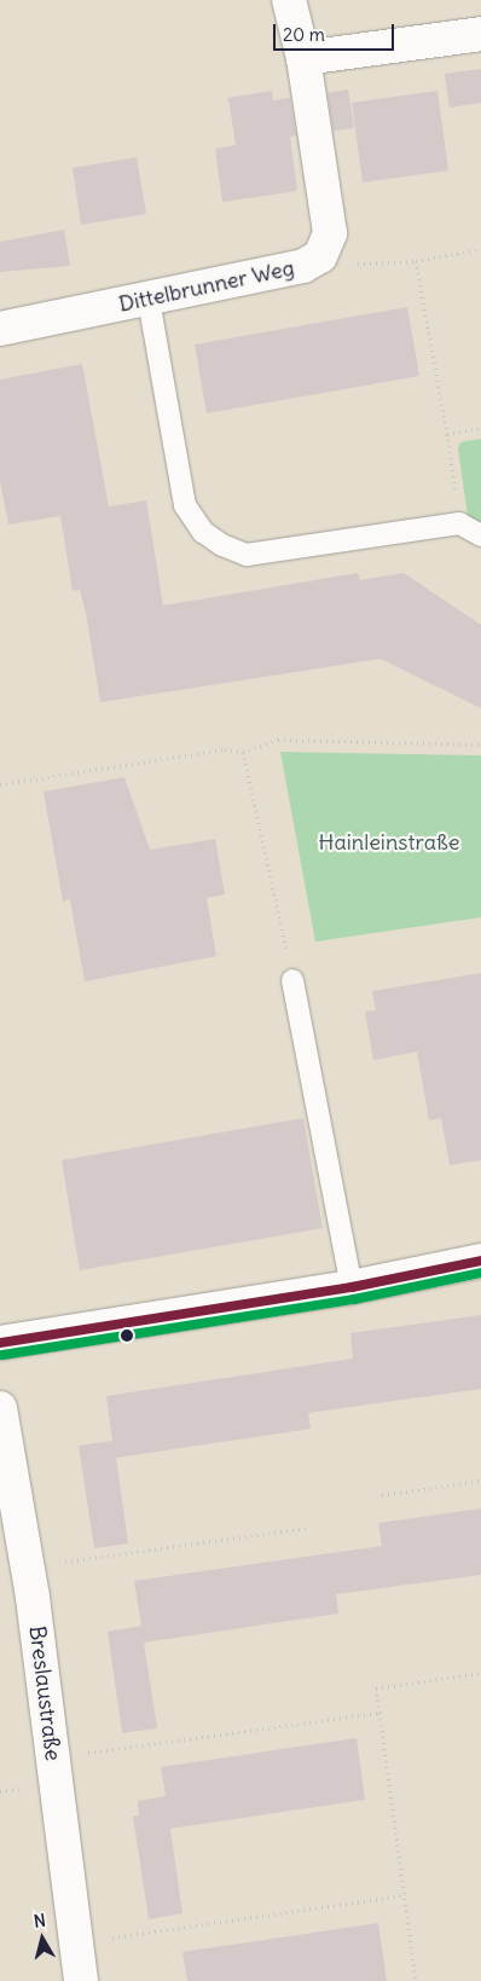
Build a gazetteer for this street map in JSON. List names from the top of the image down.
{
  "streets": {
    "street": ["Dittelbrunner Weg", "Breslaustraße"]
  },
  "parks": ["Hainleinstraße"],
  "scale_bar": "20 m",
  "north": "top"
}
